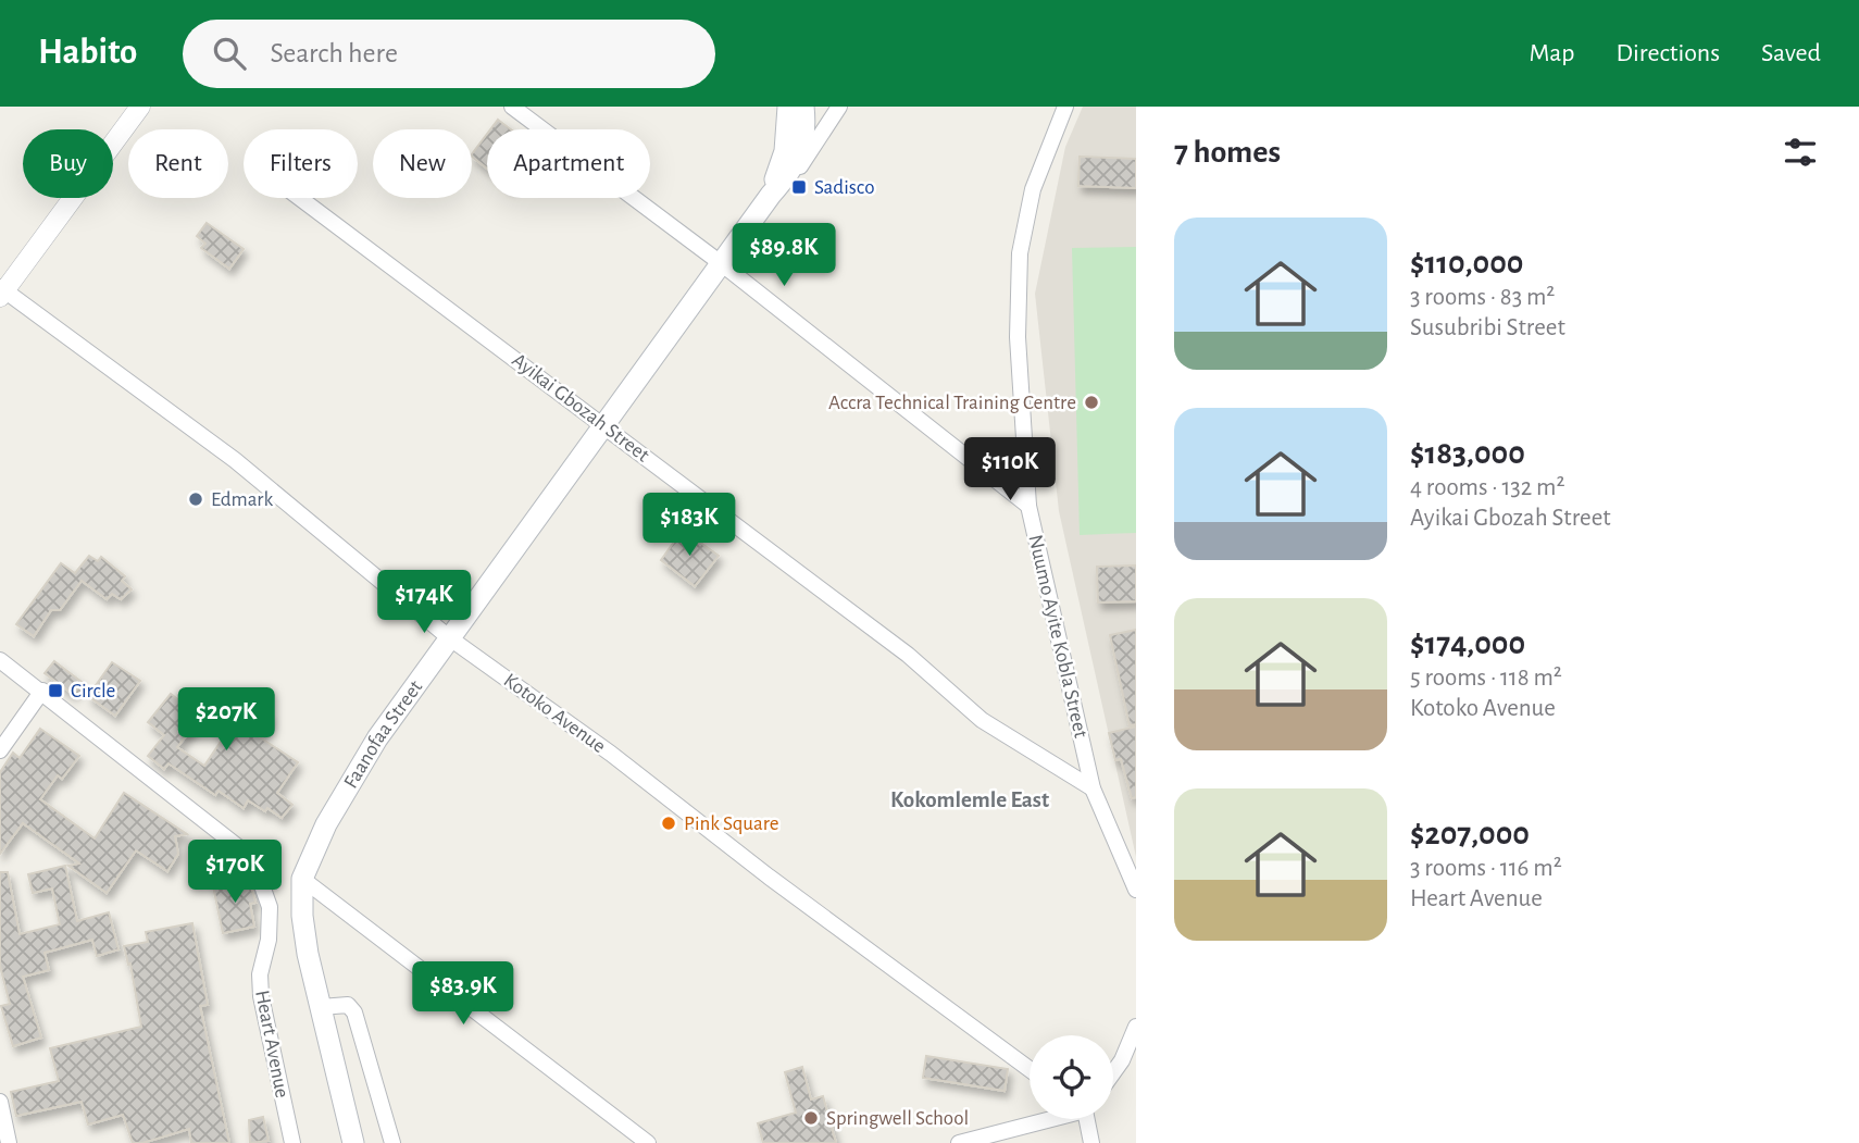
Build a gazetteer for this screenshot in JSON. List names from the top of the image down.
{
  "streets": {
    "main road": ["Faanofaa Street"],
    "street": [
      "Ayikai Gbozah Street",
      "Nuumo Ayite Kobla Street",
      "Kotoko Avenue",
      "Heart Avenue"
    ]
  },
  "crossings": [
    ["Ayikai Gbozah Street", "Nuumo Ayite Kobla Street"],
    ["Ayikai Gbozah Street", "Faanofaa Street"],
    ["Kotoko Avenue", "Faanofaa Street"]
  ],
  "districts": ["Kokomlemle East"],
  "places": {
    "transit": ["Sadisco", "Circle"],
    "other": [
      "Accra Technical Training Centre",
      "Edmark",
      "Pink Square",
      "Springwell School"
    ]
  },
  "page": {
    "header": "Habito",
    "search": "Search here",
    "nav": ["Map", "Directions", "Saved"],
    "heading": "7 homes",
    "chip": [
      "Buy",
      "Rent",
      "Filters",
      "New",
      "Apartment"
    ],
    "list": [
      {
        "name": "$110,000",
        "note": "3 rooms · 83 m² · Susubribi Street"
      },
      {
        "name": "$183,000",
        "note": "4 rooms · 132 m² · Ayikai Gbozah Street"
      },
      {
        "name": "$174,000",
        "note": "5 rooms · 118 m² · Kotoko Avenue"
      },
      {
        "name": "$207,000",
        "note": "3 rooms · 116 m² · Heart Avenue"
      }
    ],
    "price": [
      "$89.8K",
      "$110K",
      "$183K",
      "$174K",
      "$207K",
      "$170K",
      "$83.9K"
    ]
  }
}
